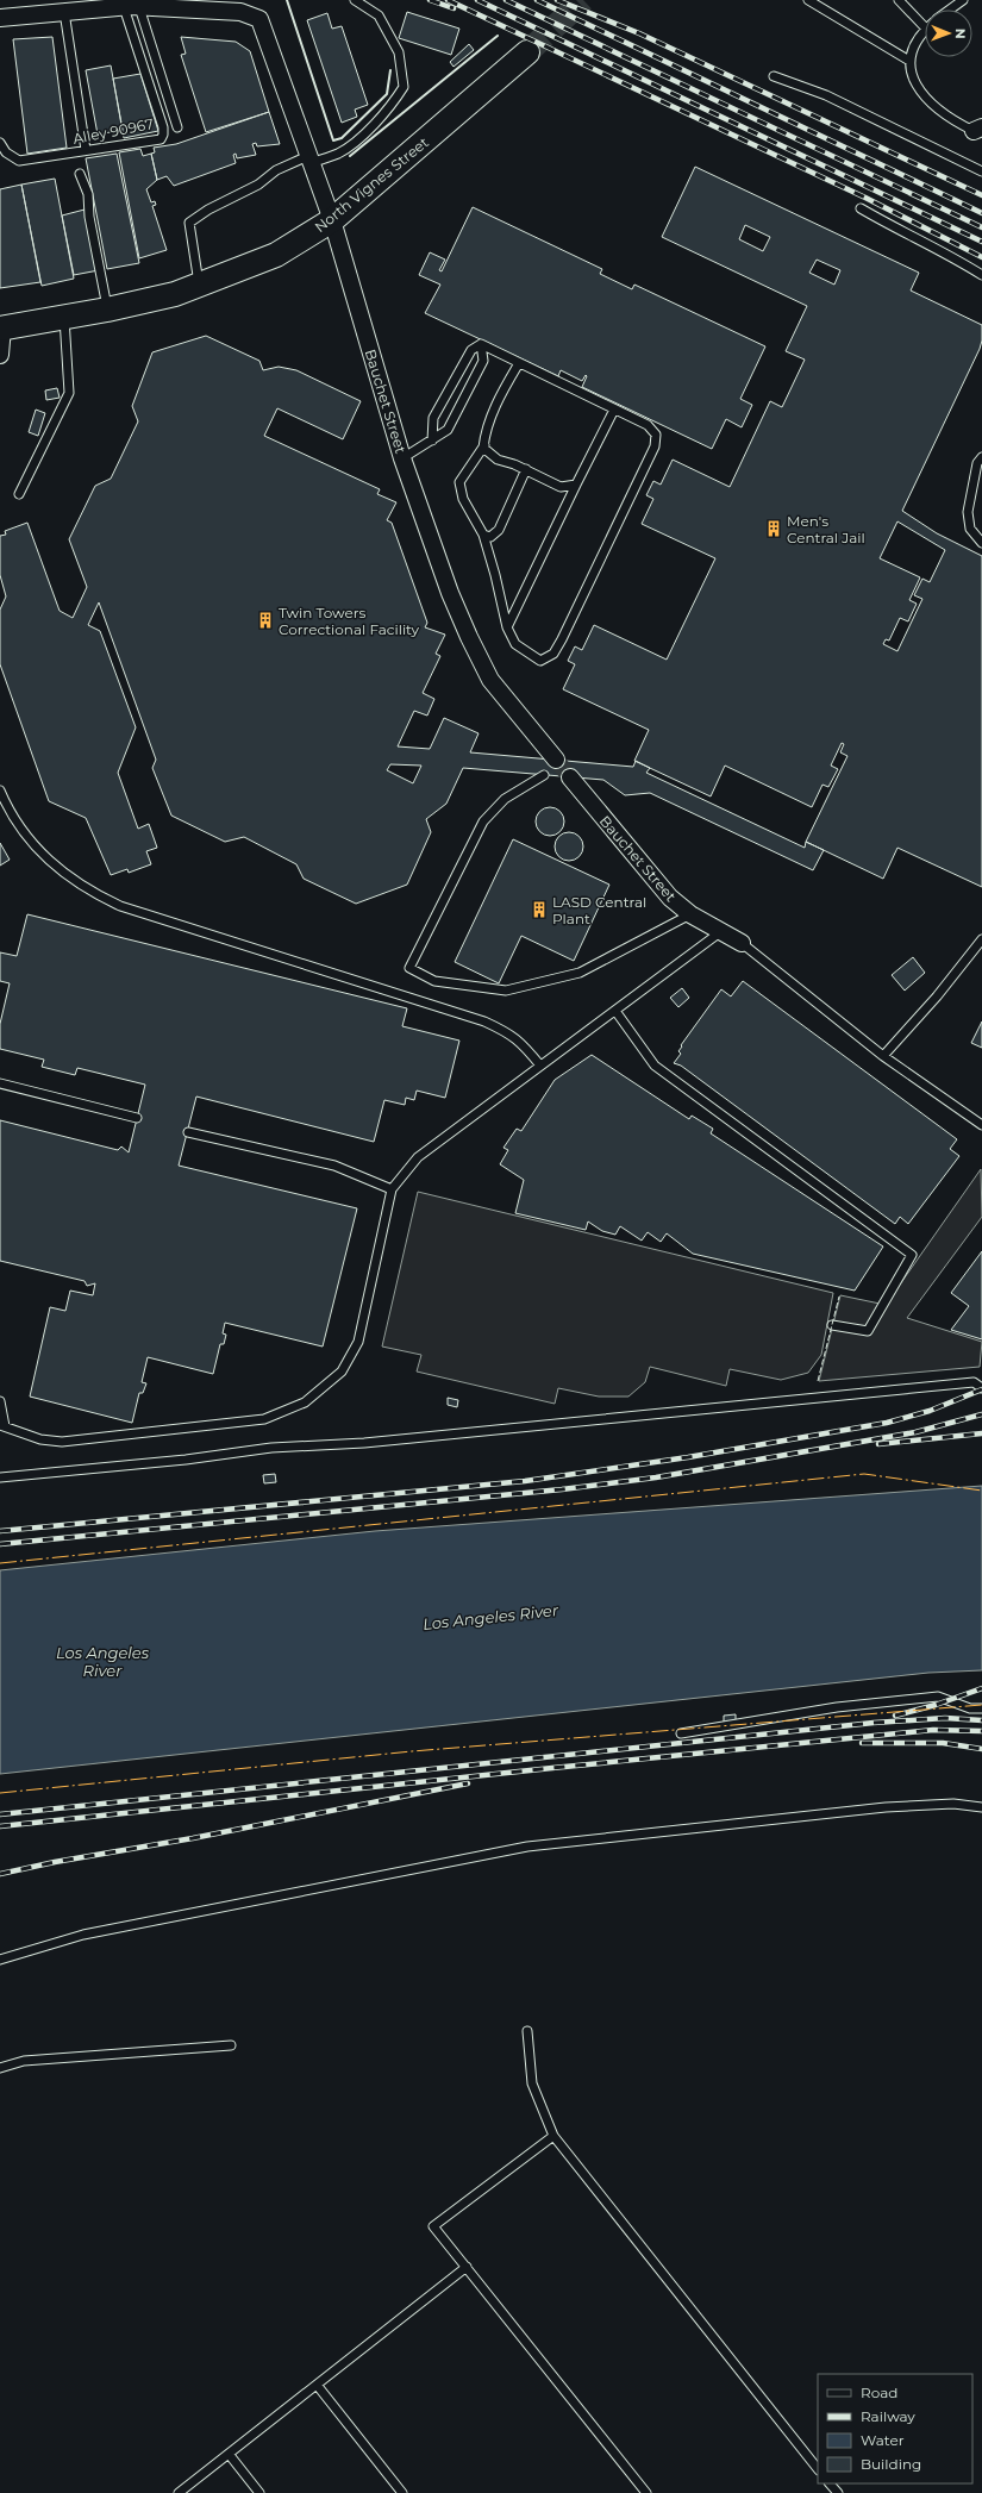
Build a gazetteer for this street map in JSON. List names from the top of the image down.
{
  "streets": {
    "main road": ["North Vignes Street"],
    "street": ["Bauchet Street"],
    "lane": ["Alley 90967"]
  },
  "crossings": [
    ["Alley 90967", "Bauchet Street"],
    ["North Vignes Street", "Bauchet Street"]
  ],
  "water": ["Los Angeles River"],
  "places": {
    "building": ["Men's Central Jail", "Twin Towers Correctional Facility", "LASD Central Plant"]
  },
  "legend": [
    "Road",
    "Railway",
    "Water",
    "Building"
  ],
  "north": "right"
}
